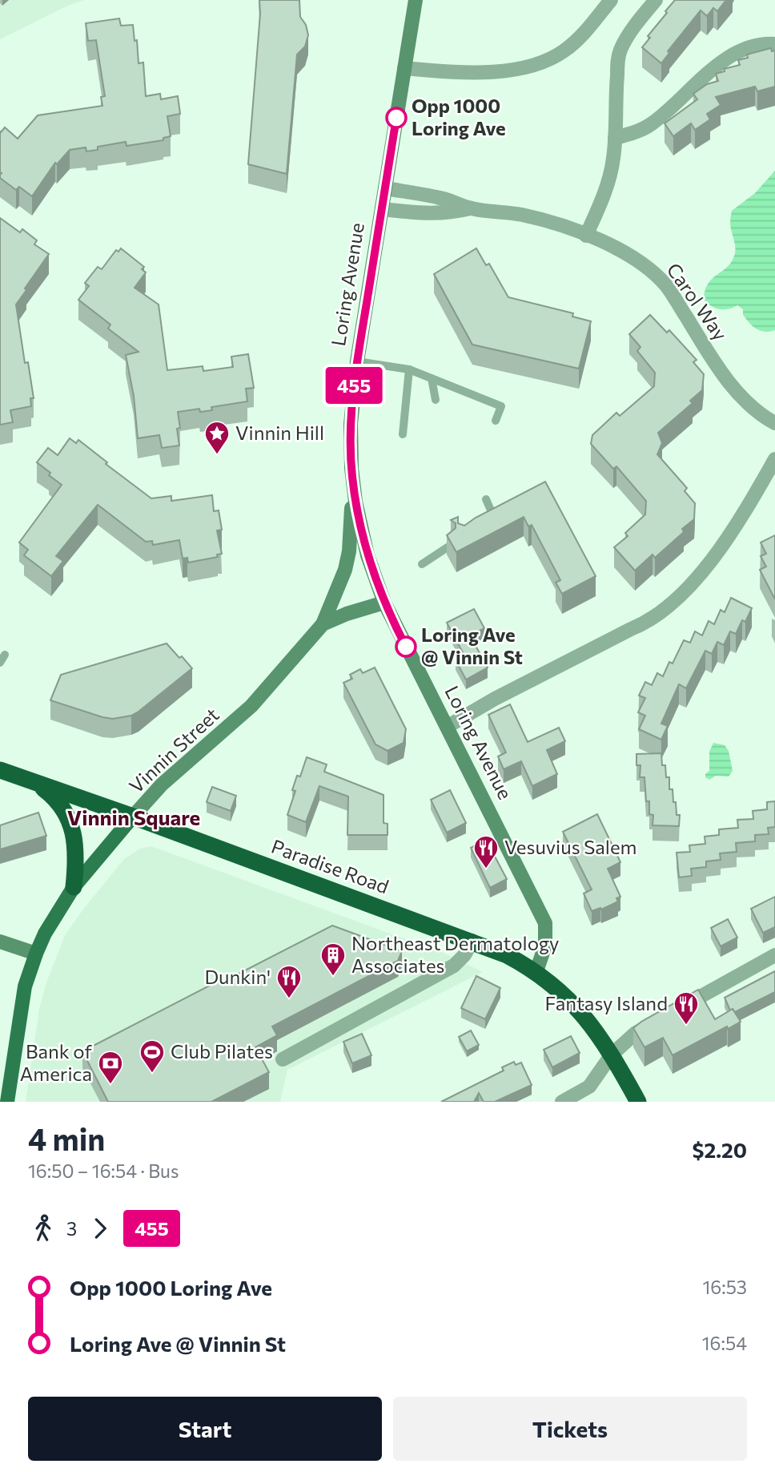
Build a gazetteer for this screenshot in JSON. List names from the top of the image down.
{
  "streets": {
    "highway": ["Paradise Road"],
    "main road": ["Loring Avenue", "Vinnin Street"],
    "street": ["Carol Way"]
  },
  "crossings": [
    ["Loring Avenue", "Carol Way"],
    ["Loring Avenue", "Vinnin Street"],
    ["Loring Avenue", "Paradise Road"],
    ["Vinnin Street", "Paradise Road"]
  ],
  "districts": ["Vinnin Square"],
  "places": {
    "other": ["Opp 1000 Loring Ave", "Loring Ave @ Vinnin St"],
    "place": ["Vinnin Hill"],
    "restaurant": ["Vesuvius Salem", "Dunkin'", "Fantasy Island"],
    "building": ["Northeast Dermatology Associates"],
    "sports": ["Club Pilates"],
    "bank": ["Bank of America"]
  },
  "lines": ["bus line 455"],
  "page": {
    "on_map": "455",
    "heading": ["4 min", "16:50 – 16:54 · Bus", "$2.20"],
    "legs": ["3", "455"],
    "list": [
      {
        "name": "Opp 1000 Loring Ave",
        "value": "16:53"
      },
      {
        "name": "Loring Ave @ Vinnin St",
        "value": "16:54"
      }
    ],
    "buttons": ["Start", "Tickets"]
  }
}
